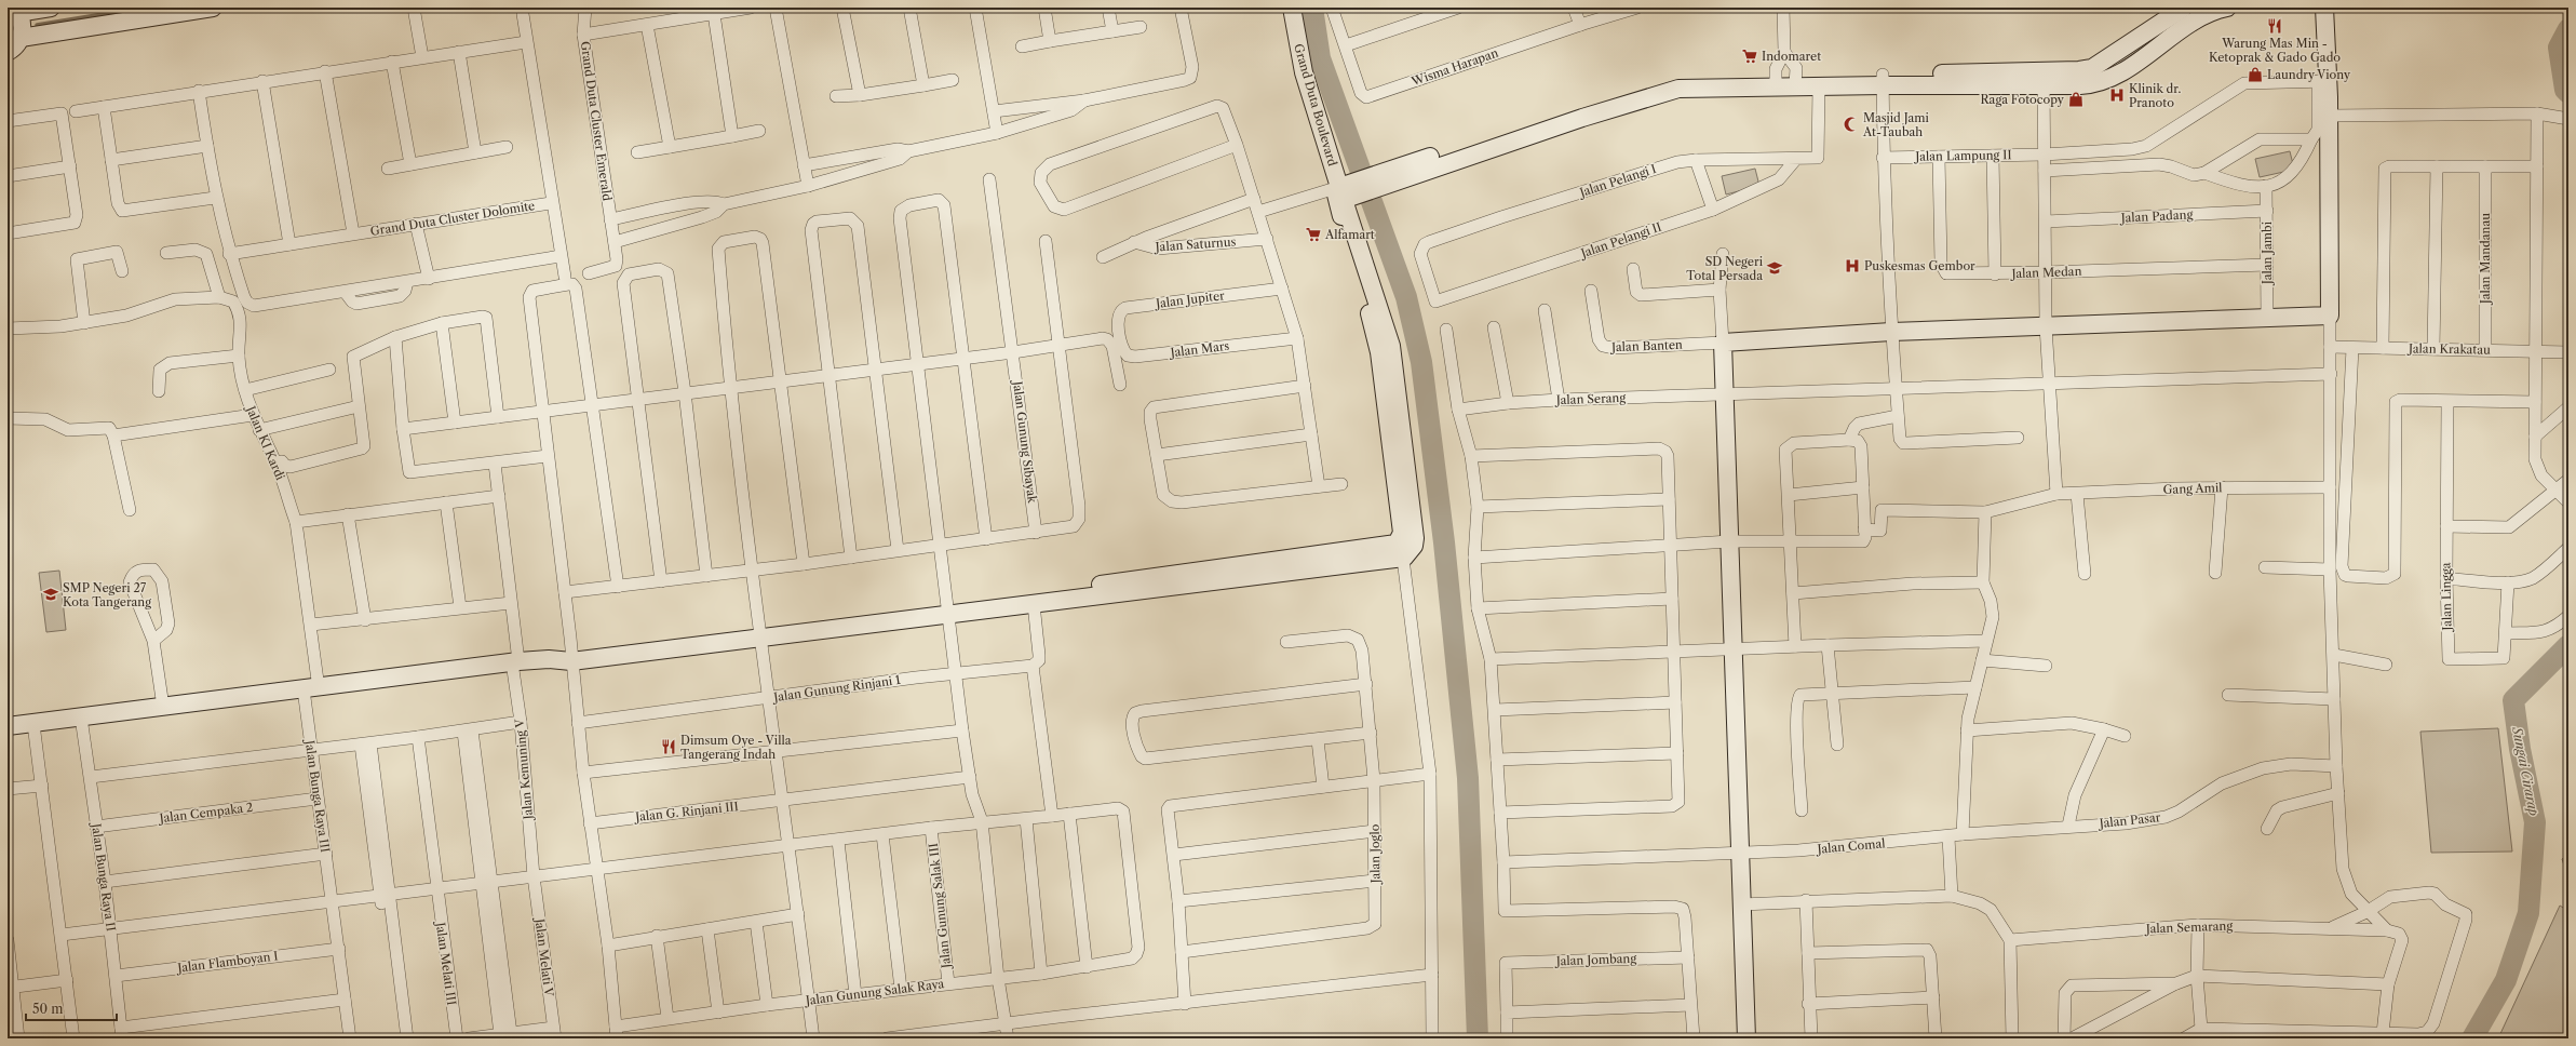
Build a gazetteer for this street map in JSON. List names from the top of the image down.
{
  "streets": {
    "main road": ["Grand Duta Boulevard"],
    "street": [
      "Wisma Harapan",
      "Grand Duta Cluster Emerald",
      "Jalan Lampung II",
      "Jalan Pelangi I",
      "Jalan Padang",
      "Grand Duta Cluster Dolomite",
      "Jalan Pelangi II",
      "Jalan Saturnus",
      "Jalan Jambi",
      "Jalan Mandanau",
      "Jalan Medan",
      "Jalan Jupiter",
      "Jalan Banten",
      "Jalan Mars",
      "Jalan Krakatau",
      "Jalan Serang",
      "Jalan Gunung Sibayak",
      "Jalan KI Kardi",
      "Gang Amil",
      "Jalan Lingga",
      "Jalan Gunung Rinjani 1",
      "Jalan Kemuning V",
      "Jalan Bunga Raya III",
      "Jalan G. Rinjani III",
      "Jalan Cempaka 2",
      "Jalan Pasar",
      "Jalan Comal",
      "Jalan Joglo",
      "Jalan Bunga Raya II",
      "Jalan Gunung Salak III",
      "Jalan Semarang",
      "Jalan Melati V",
      "Jalan Jombang",
      "Jalan Flamboyan I",
      "Jalan Melati III",
      "Jalan Gunung Salak Raya"
    ]
  },
  "crossings": [
    ["Jalan Lampung II", "Jalan Medan"],
    ["Jalan Pelangi I", "Jalan Pelangi II"],
    ["Jalan Padang", "Jalan Jambi"],
    ["Jalan Jambi", "Jalan Medan"],
    ["Jalan Mandanau", "Jalan Krakatau"],
    ["Jalan Jupiter", "Jalan Mars"],
    ["Jalan KI Kardi", "Jalan Bunga Raya III"],
    ["Jalan Kemuning V", "Jalan Melati V"],
    ["Jalan Bunga Raya III", "Jalan Cempaka 2"],
    ["Jalan Bunga Raya III", "Jalan Flamboyan I"],
    ["Jalan Cempaka 2", "Jalan Bunga Raya II"],
    ["Jalan Pasar", "Jalan Comal"],
    ["Jalan Bunga Raya II", "Jalan Flamboyan I"],
    ["Jalan Gunung Salak III", "Jalan Gunung Salak Raya"]
  ],
  "water": ["Sungai Cirarap"],
  "places": {
    "restaurant": ["Warung Mas Min - Ketoprak & Gado Gado", "Dimsum Oye - Villa Tangerang Indah"],
    "supermarket": ["Indomaret", "Alfamart"],
    "shop": ["Laundry Viony", "Raga Fotocopy"],
    "hospital": ["Klinik dr. Pranoto", "Puskesmas Gembor"],
    "mosque": ["Masjid Jami At-Taubah"],
    "school or university": ["SD Negeri Total Persada", "SMP Negeri 27 Kota Tangerang"]
  },
  "scale_bar": "50 m"
}
